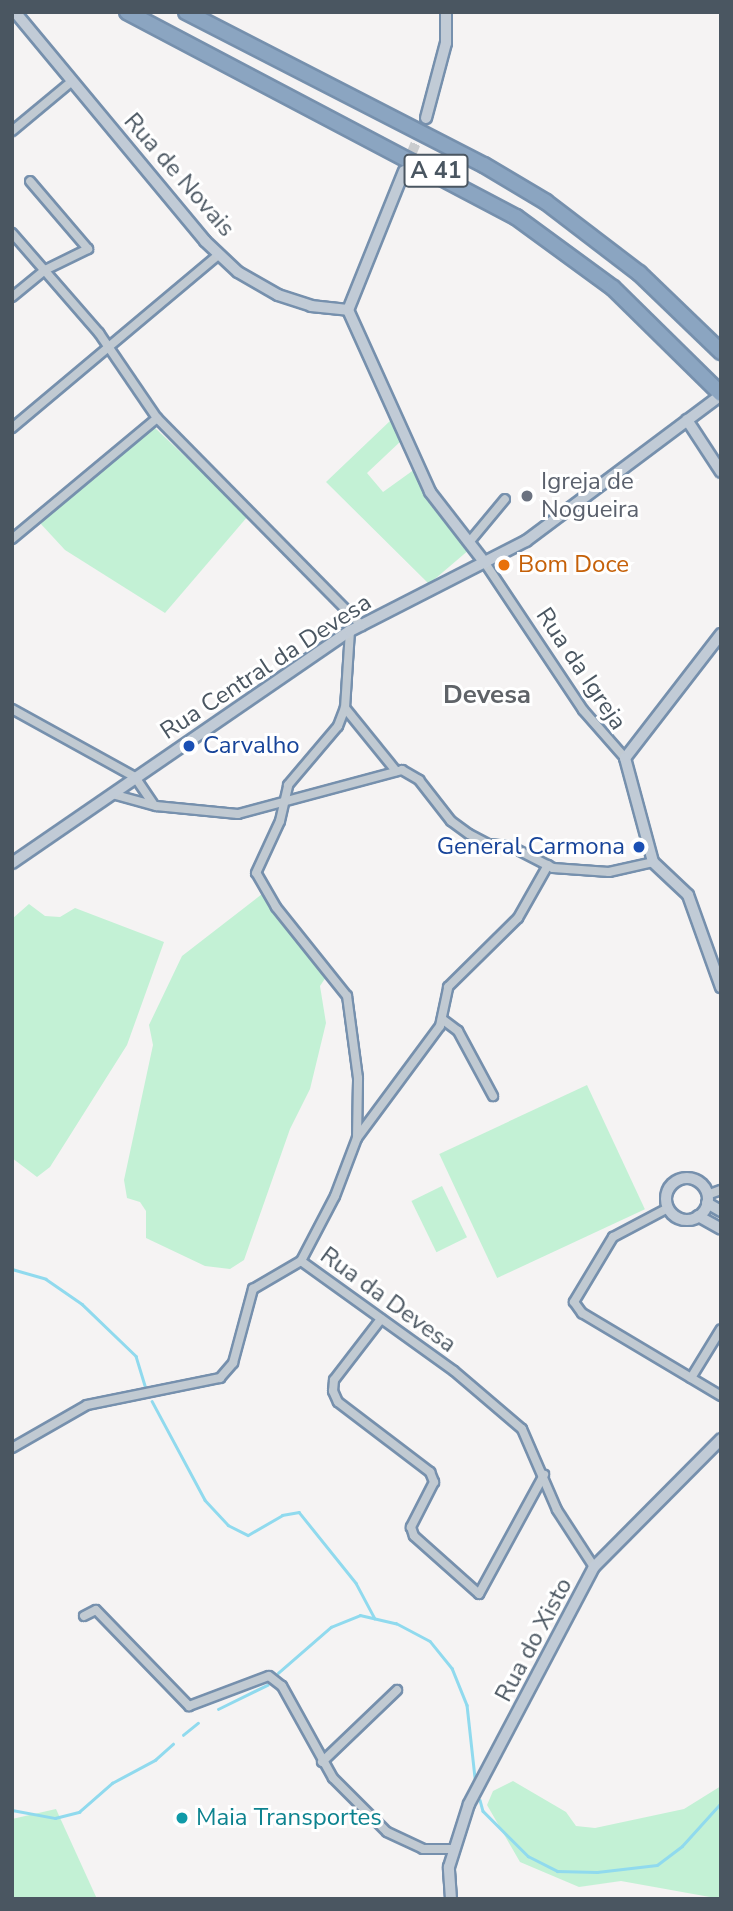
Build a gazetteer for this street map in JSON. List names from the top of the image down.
{
  "streets": {
    "highway": ["A 41"],
    "street": [
      "Rua de Novais",
      "Rua Central da Devesa",
      "Rua da Igreja",
      "Rua da Devesa",
      "Rua do Xisto"
    ]
  },
  "crossings": [
    ["A 41", "Rua Central da Devesa"],
    ["Rua Central da Devesa", "Rua da Igreja"],
    ["Rua da Devesa", "Rua do Xisto"]
  ],
  "districts": ["Devesa"],
  "places": [
    "Igreja de Nogueira",
    "Bom Doce",
    "Carvalho",
    "General Carmona",
    "Maia Transportes"
  ]
}
